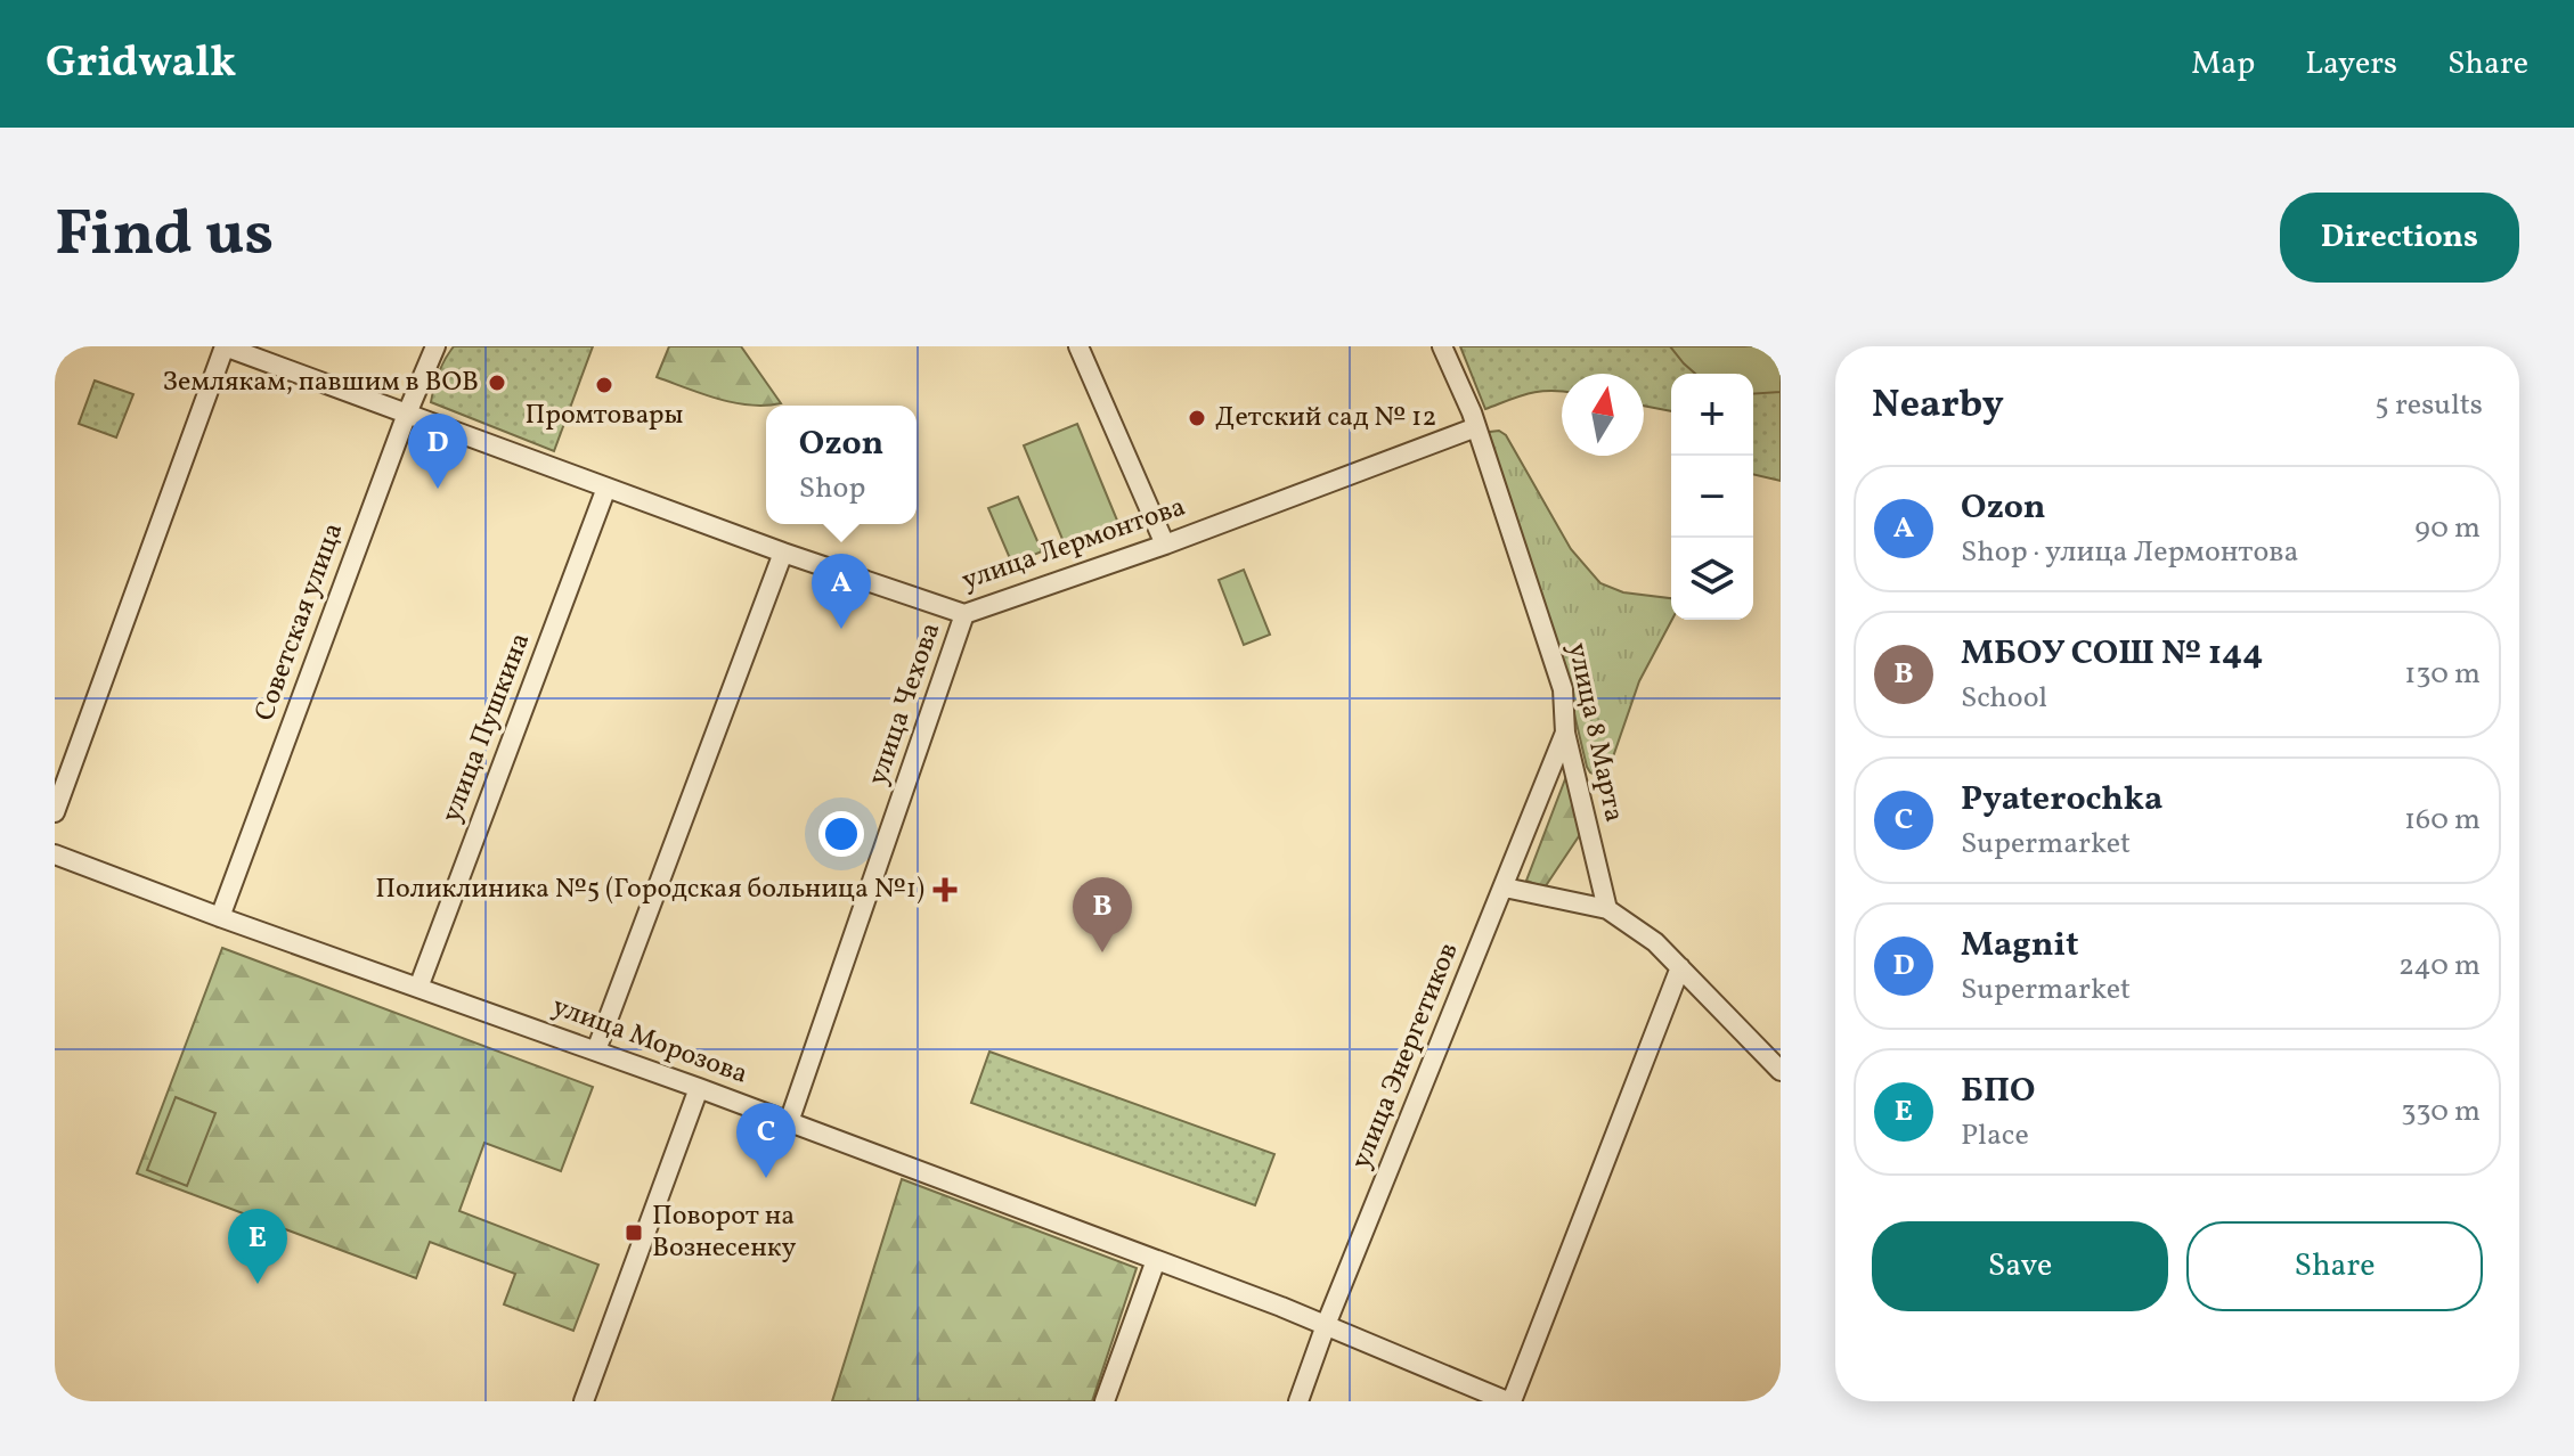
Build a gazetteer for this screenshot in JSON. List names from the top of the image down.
{
  "streets": {
    "street": [
      "улица Лермонтова",
      "Советская улица",
      "улица Чехова",
      "улица Пушкина",
      "улица 8 Марта",
      "улица Морозова",
      "улица Энергетиков"
    ]
  },
  "crossings": [
    ["улица Лермонтова", "Советская улица"],
    ["улица Лермонтова", "улица Чехова"],
    ["улица Лермонтова", "улица Пушкина"],
    ["улица Лермонтова", "улица 8 Марта"],
    ["Советская улица", "улица Морозова"],
    ["улица Чехова", "улица Морозова"],
    ["улица Пушкина", "улица Морозова"],
    ["улица 8 Марта", "улица Энергетиков"],
    ["улица Морозова", "улица Энергетиков"]
  ],
  "places": {
    "other": ["Землякам, павшим в ВОВ", "Промтовары", "Детский сад № 12"],
    "health": ["Поликлиника №5 (Городская больница №1)"],
    "transit": ["Поворот на Вознесенку"]
  },
  "north": "top",
  "page": {
    "header": "Gridwalk",
    "nav": ["Map", "Layers", "Share"],
    "title": "Find us",
    "buttons": [
      "Directions",
      ["Save", "Share"]
    ],
    "heading": ["Nearby", "5 results"],
    "map_buttons": ["+", "−"],
    "popup": ["Ozon", "Shop"],
    "pins": [
      "D",
      "A",
      "B",
      "C",
      "E"
    ],
    "list": [
      {
        "mark": "A",
        "name": "Ozon",
        "note": "Shop · улица Лермонтова",
        "value": "90 m"
      },
      {
        "mark": "B",
        "name": "МБОУ СОШ № 144",
        "note": "School",
        "value": "130 m"
      },
      {
        "mark": "C",
        "name": "Pyaterochka",
        "note": "Supermarket",
        "value": "160 m"
      },
      {
        "mark": "D",
        "name": "Magnit",
        "note": "Supermarket",
        "value": "240 m"
      },
      {
        "mark": "E",
        "name": "БПО",
        "note": "Place",
        "value": "330 m"
      }
    ]
  }
}
